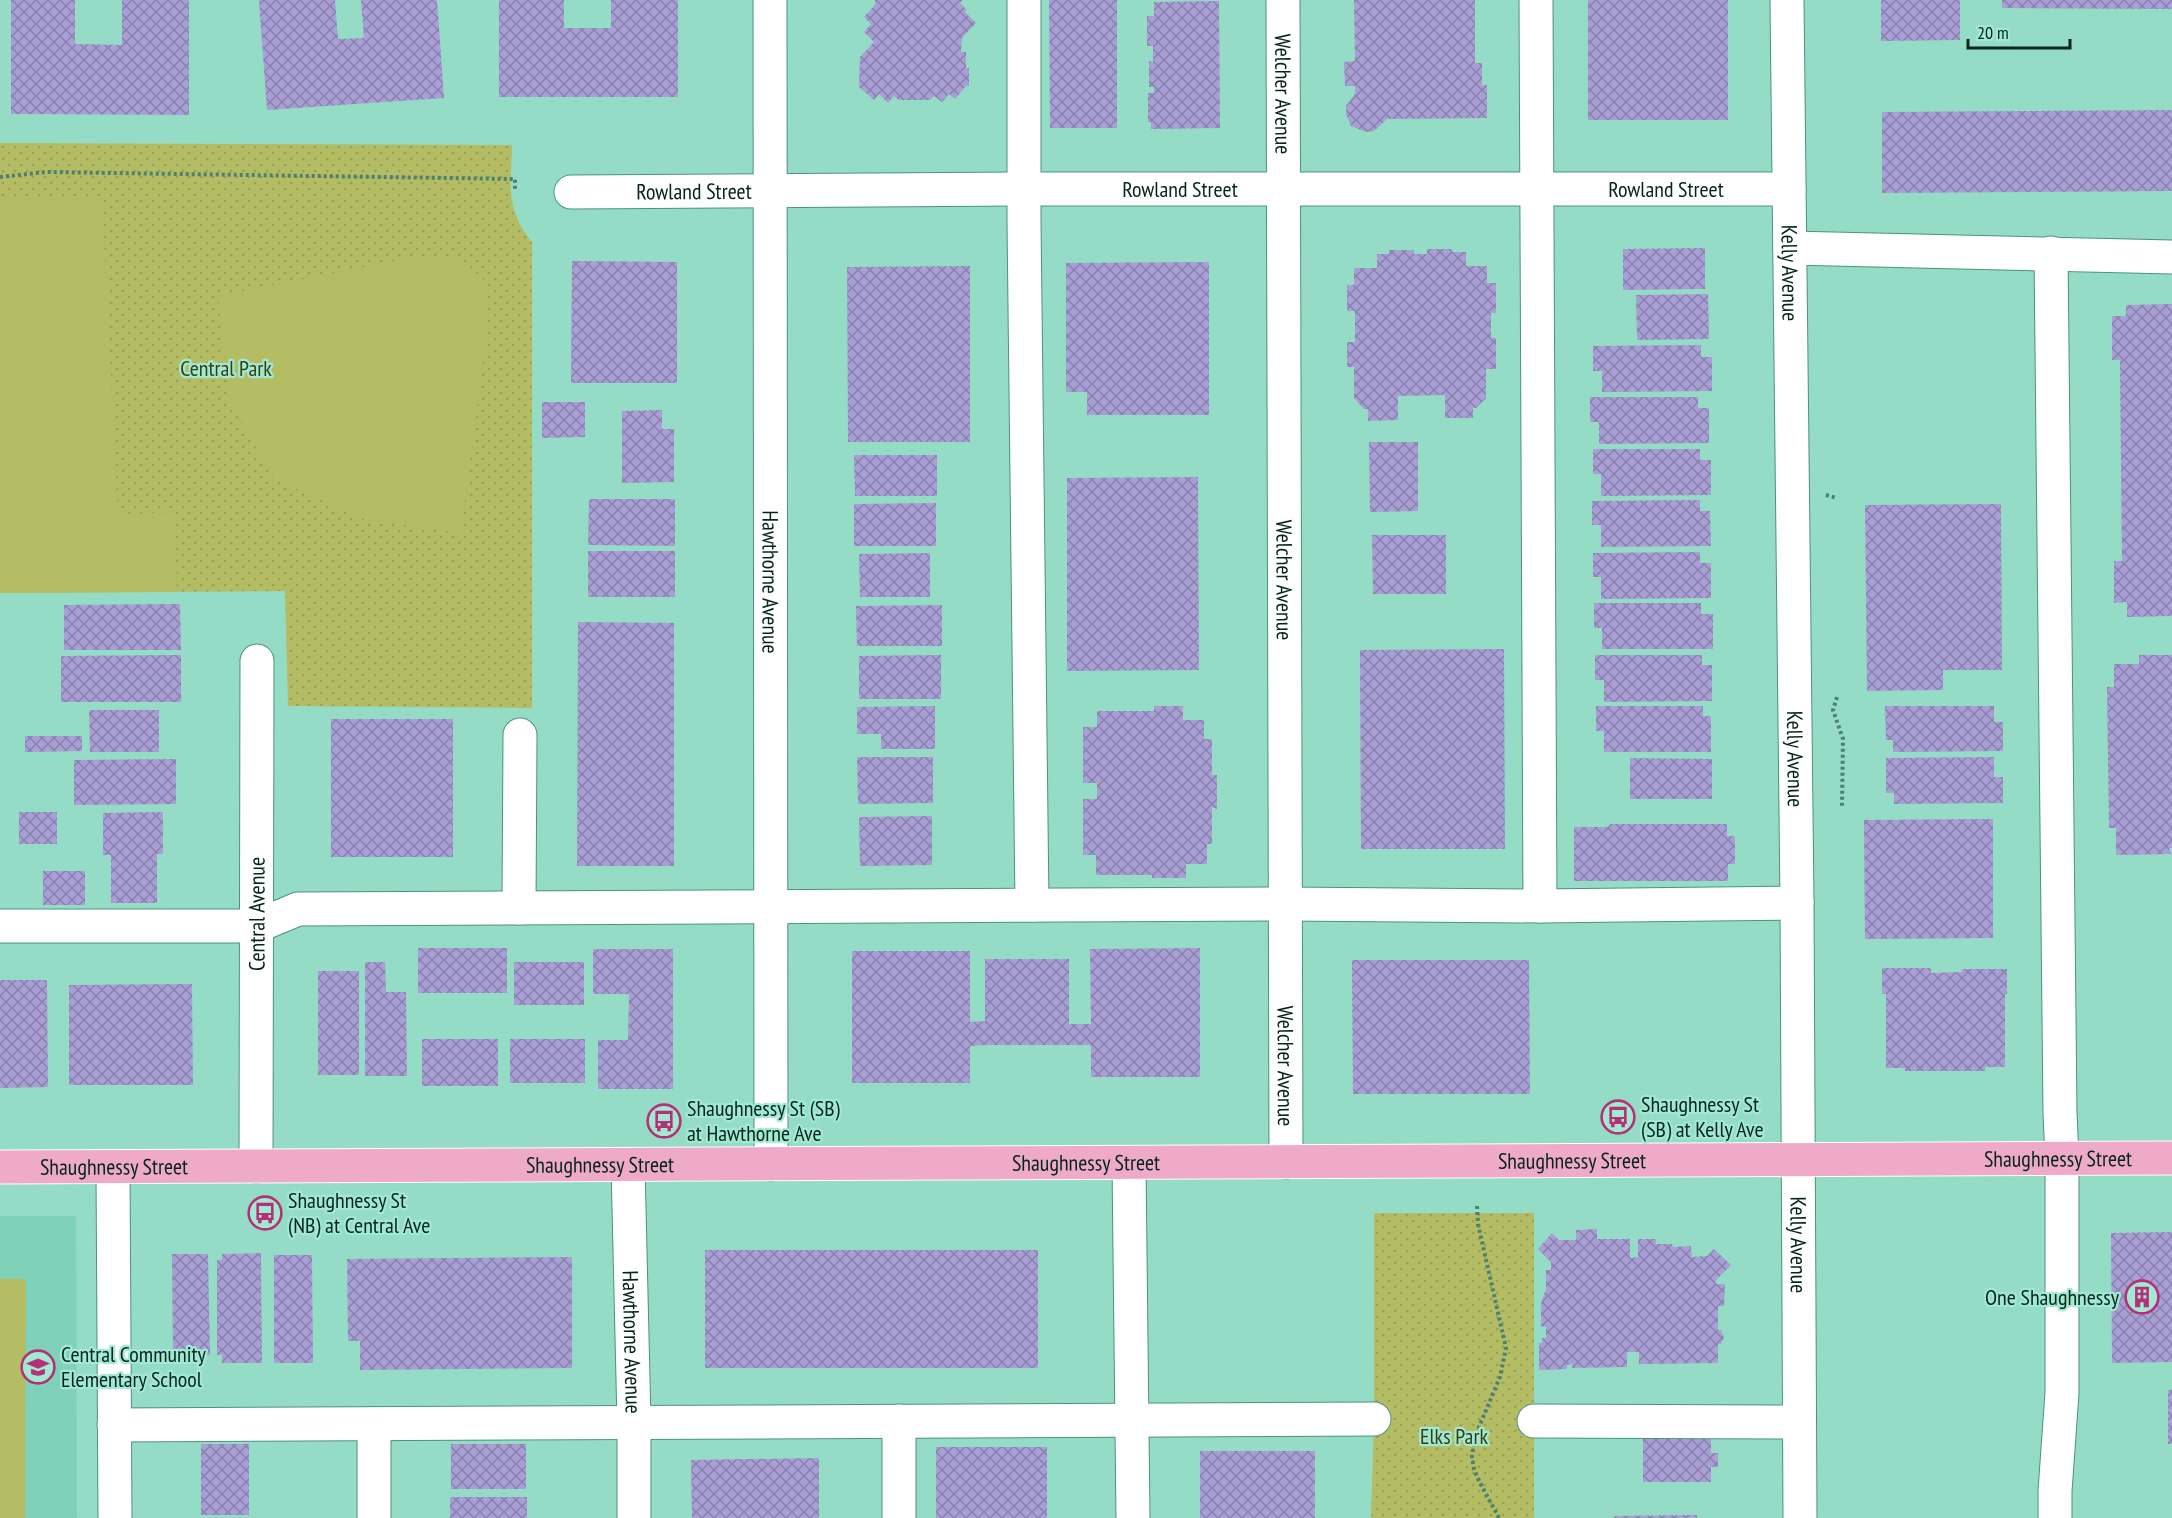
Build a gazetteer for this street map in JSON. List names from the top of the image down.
{
  "streets": {
    "main road": ["Shaughnessy Street"],
    "street": [
      "Welcher Avenue",
      "Rowland Street",
      "Kelly Avenue",
      "Hawthorne Avenue",
      "Central Avenue"
    ]
  },
  "crossings": [
    ["Welcher Avenue", "Rowland Street"],
    ["Welcher Avenue", "Shaughnessy Street"],
    ["Rowland Street", "Kelly Avenue"],
    ["Rowland Street", "Hawthorne Avenue"],
    ["Kelly Avenue", "Shaughnessy Street"],
    ["Hawthorne Avenue", "Shaughnessy Street"],
    ["Central Avenue", "Shaughnessy Street"]
  ],
  "parks": ["Central Park", "Elks Park"],
  "places": {
    "bus stop": ["Shaughnessy St (SB) at Kelly Ave", "Shaughnessy St (SB) at Hawthorne Ave", "Shaughnessy St (NB) at Central Ave"],
    "building": ["One Shaughnessy"],
    "school or university": ["Central Community Elementary School"]
  },
  "scale_bar": "20 m"
}
